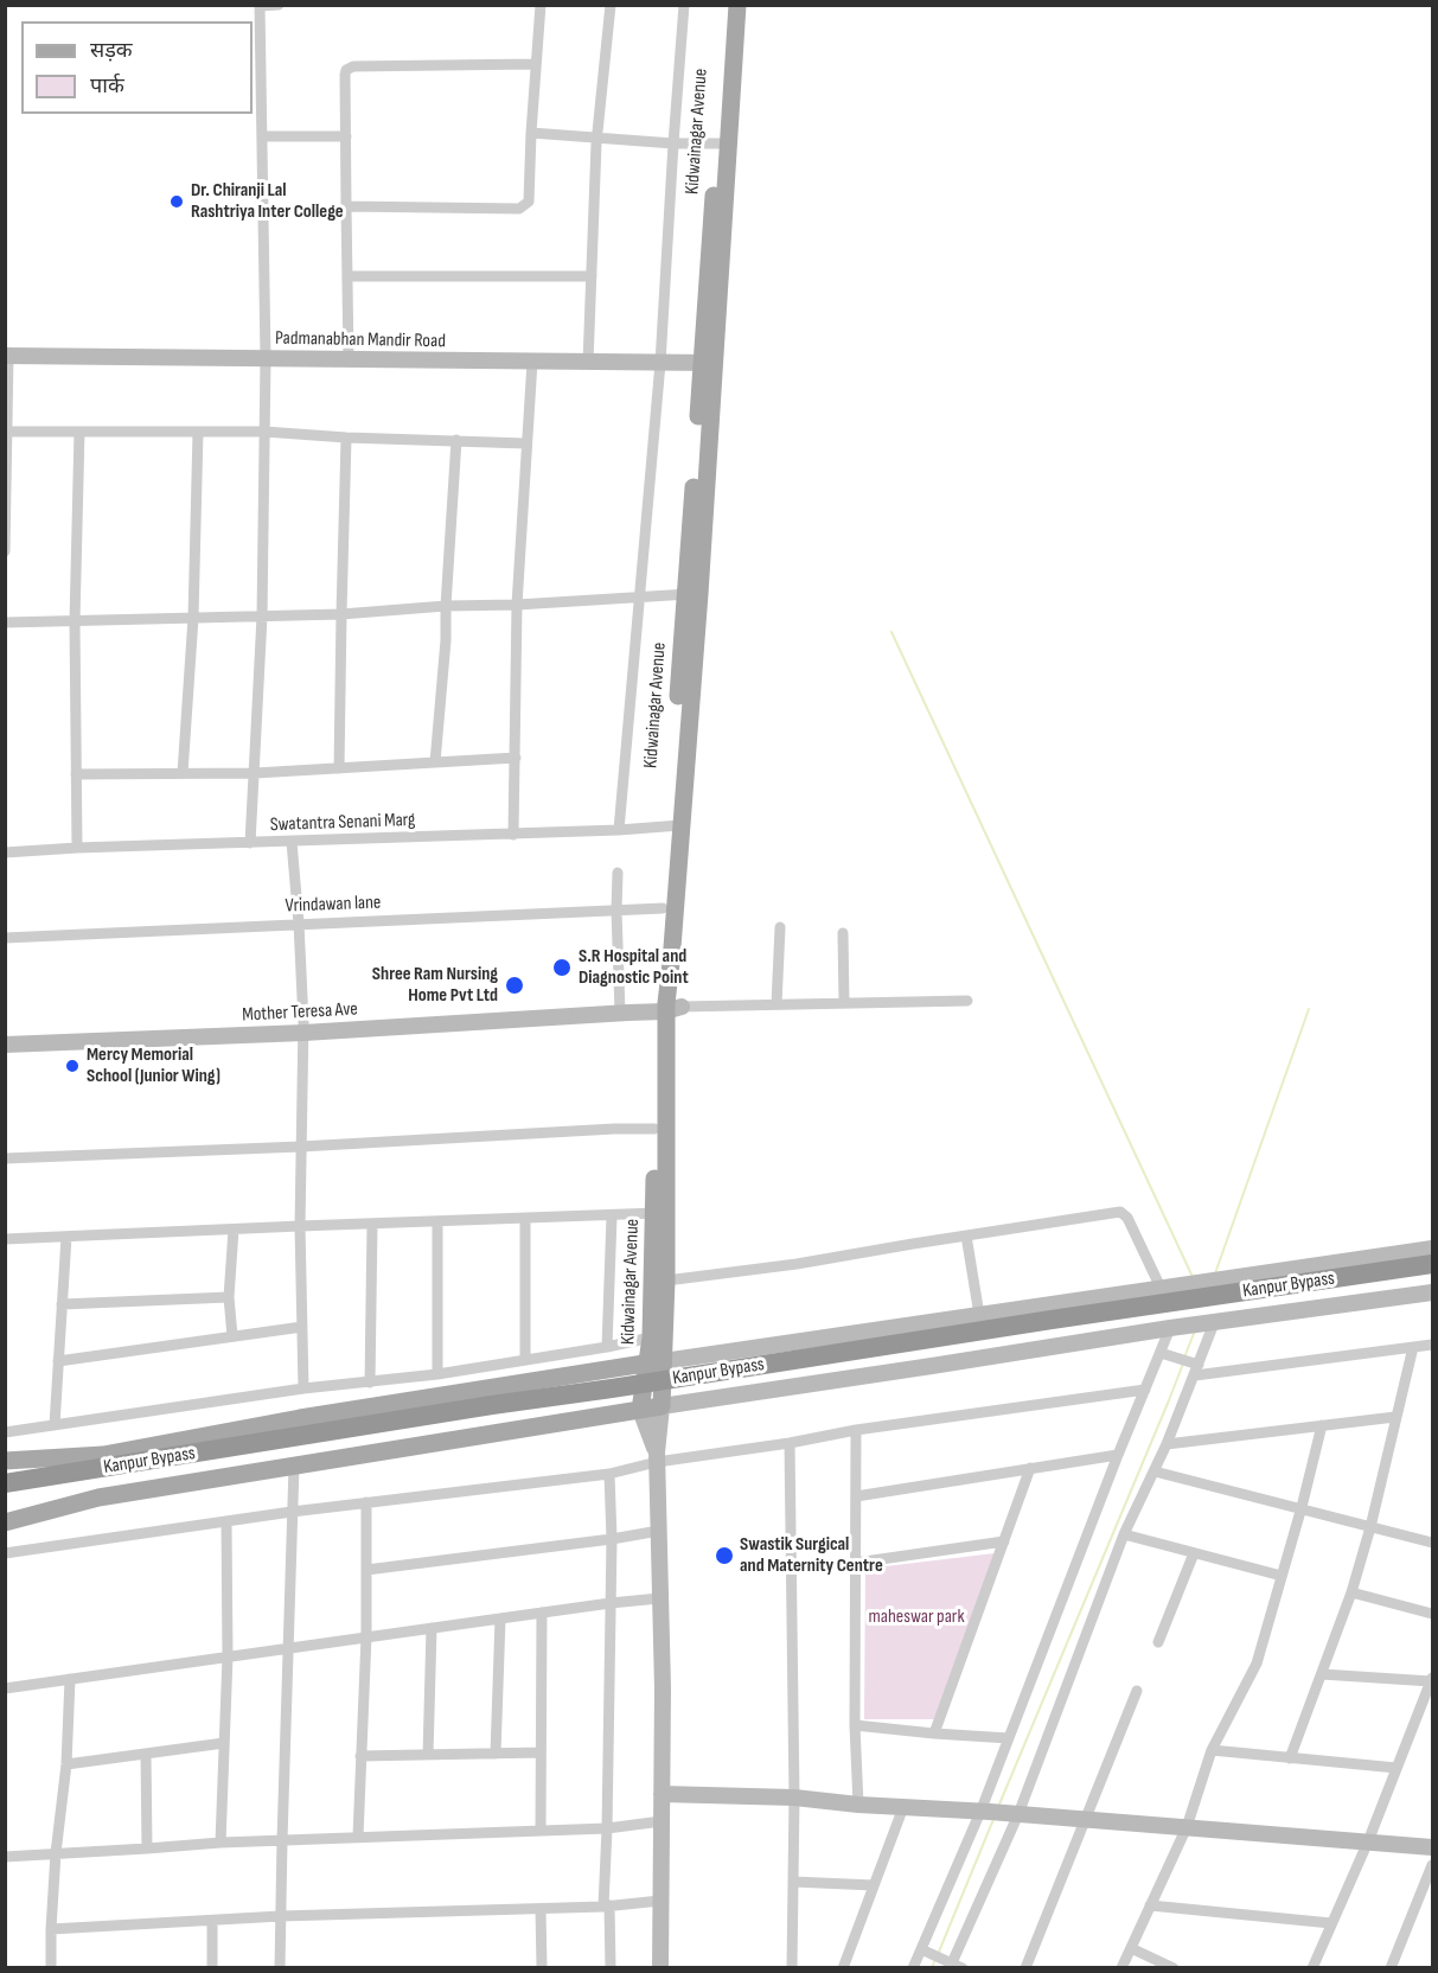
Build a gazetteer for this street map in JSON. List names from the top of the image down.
{
  "streets": {
    "highway": ["Kanpur Bypass"],
    "main road": ["Kidwainagar Avenue"],
    "street": [
      "Padmanabhan Mandir Road",
      "Swatantra Senani Marg",
      "Vrindawan lane",
      "Mother Teresa Ave"
    ]
  },
  "crossings": [
    ["Kidwainagar Avenue", "Padmanabhan Mandir Road"],
    ["Kidwainagar Avenue", "Swatantra Senani Marg"],
    ["Kidwainagar Avenue", "Vrindawan lane"]
  ],
  "parks": ["maheswar park"],
  "places": [
    "Dr. Chiranji Lal Rashtriya Inter College",
    "S.R Hospital and Diagnostic Point",
    "Shree Ram Nursing Home Pvt Ltd",
    "Mercy Memorial School (Junior Wing)",
    "Swastik Surgical and Maternity Centre"
  ],
  "legend": ["सड़क", "पार्क"]
}
